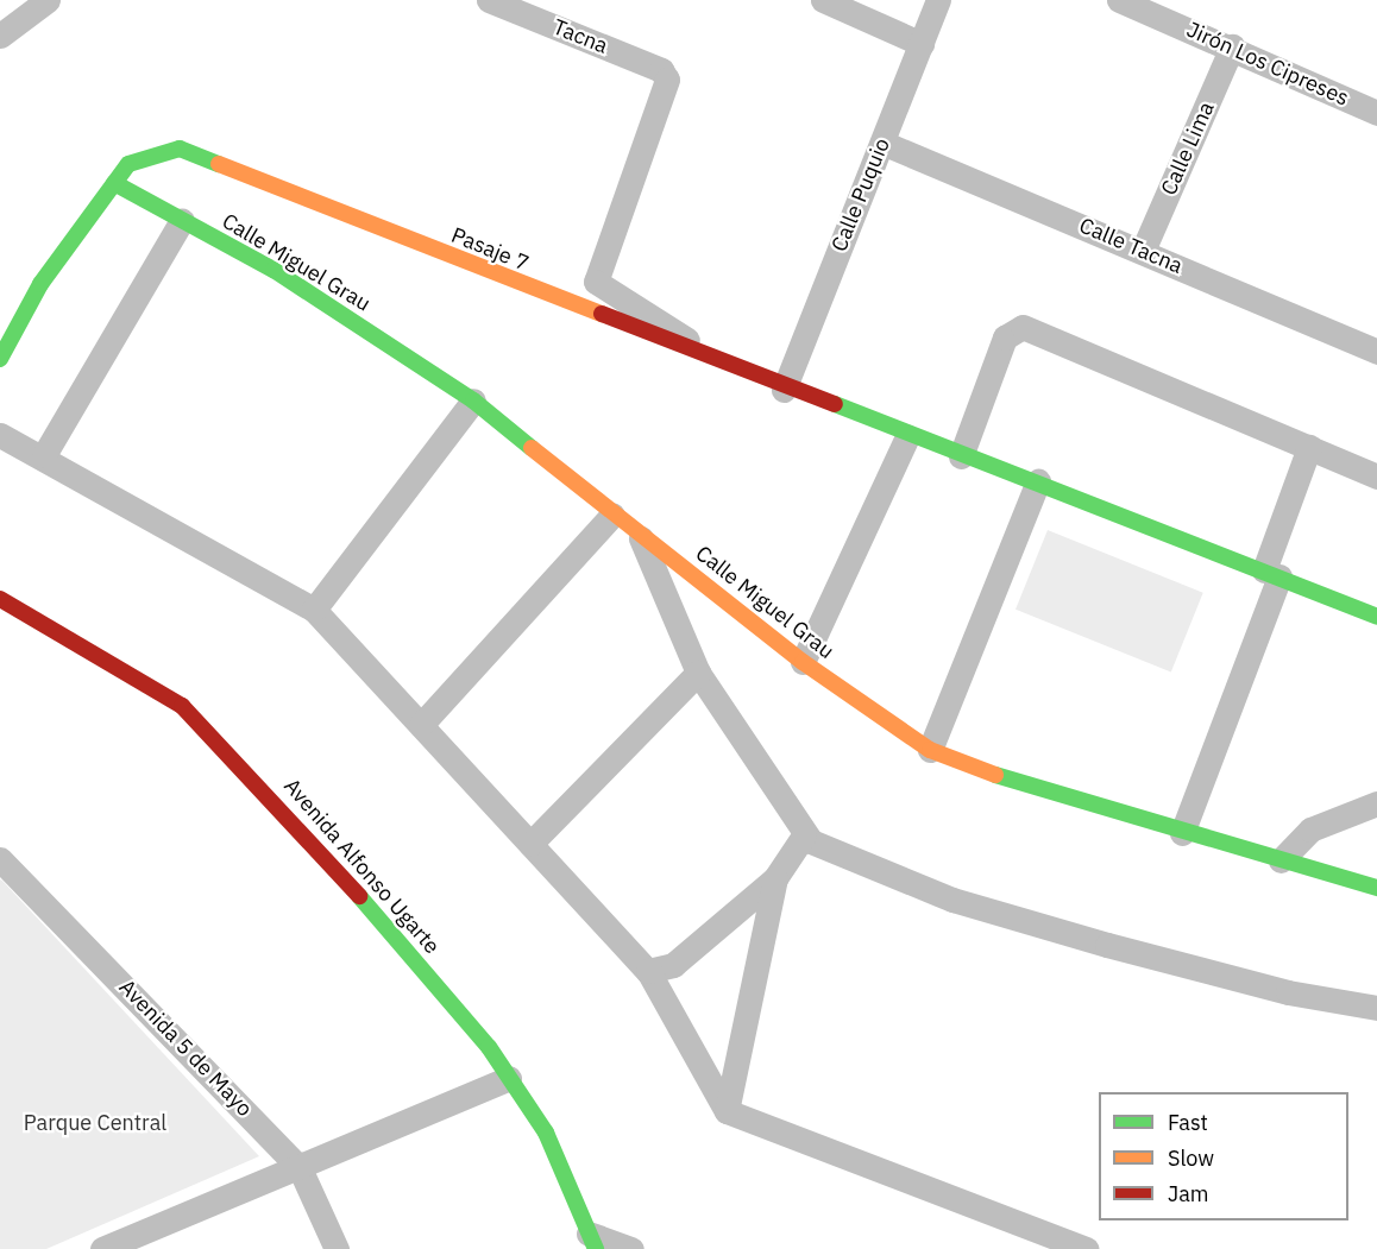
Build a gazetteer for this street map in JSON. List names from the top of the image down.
{
  "streets": {
    "street": [
      "Tacna",
      "Jirón Los Cipreses",
      "Calle Lima",
      "Calle Puquio",
      "Calle Tacna",
      "Pasaje 7",
      "Calle Miguel Grau",
      "Avenida Alfonso Ugarte",
      "Avenida 5 de Mayo"
    ]
  },
  "crossings": [
    ["Tacna", "Pasaje 7"],
    ["Jirón Los Cipreses", "Calle Lima"],
    ["Calle Lima", "Calle Tacna"],
    ["Calle Puquio", "Calle Tacna"],
    ["Calle Puquio", "Pasaje 7"],
    ["Pasaje 7", "Calle Miguel Grau"]
  ],
  "parks": ["Parque Central"],
  "legend": ["Fast", "Slow", "Jam"]
}
